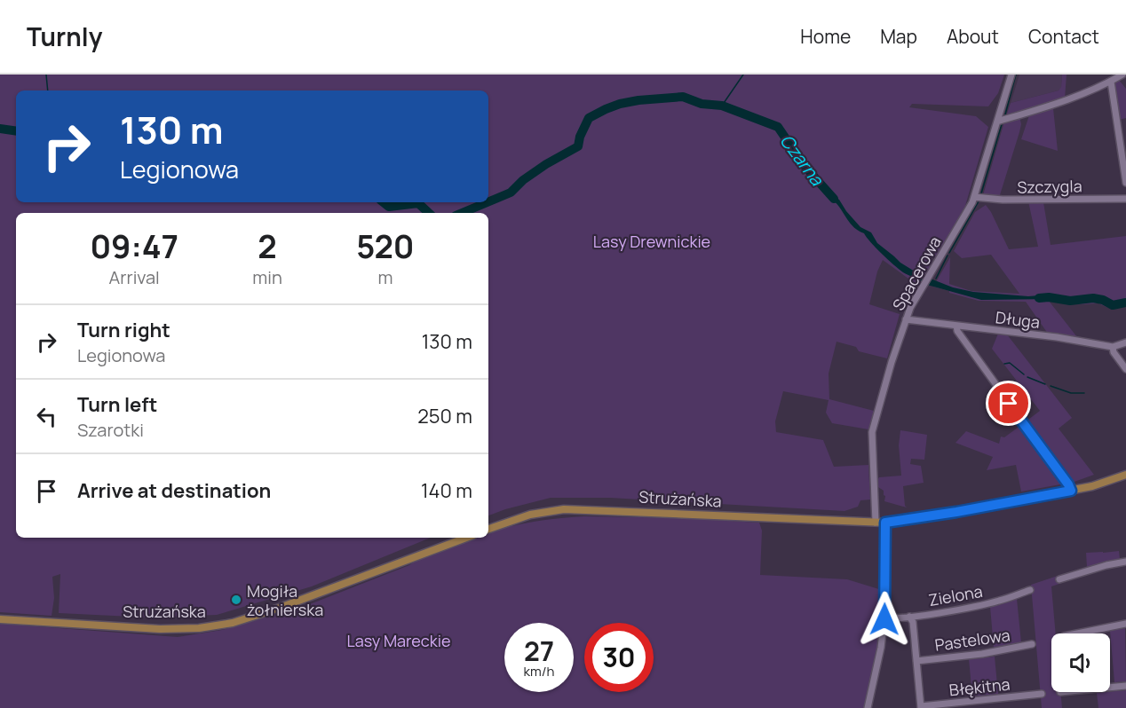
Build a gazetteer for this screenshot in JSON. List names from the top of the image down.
{
  "streets": {
    "main road": ["Strużańska"],
    "street": [
      "Szczygla",
      "Spacerowa",
      "Długa",
      "Zielona",
      "Pastelowa",
      "Błękitna"
    ]
  },
  "crossings": [
    ["Szczygla", "Spacerowa"],
    ["Spacerowa", "Długa"],
    ["Spacerowa", "Strużańska"]
  ],
  "water": ["Czarna"],
  "parks": ["Lasy Drewnickie", "Lasy Mareckie"],
  "places": ["Mogiła żołnierska"],
  "page": {
    "header": "Turnly",
    "nav": [
      "Home",
      "Map",
      "About",
      "Contact"
    ],
    "turn": ["130 m", "Legionowa"],
    "eta": [
      "09:47",
      "Arrival",
      "2",
      "min",
      "520",
      "m"
    ],
    "list": [
      {
        "name": "Turn right",
        "note": "Legionowa",
        "value": "130 m"
      },
      {
        "name": "Turn left",
        "note": "Szarotki",
        "value": "250 m"
      },
      {
        "name": "Arrive at destination",
        "value": "140 m"
      }
    ],
    "speed": "27 km/h",
    "limit": "30"
  }
}
